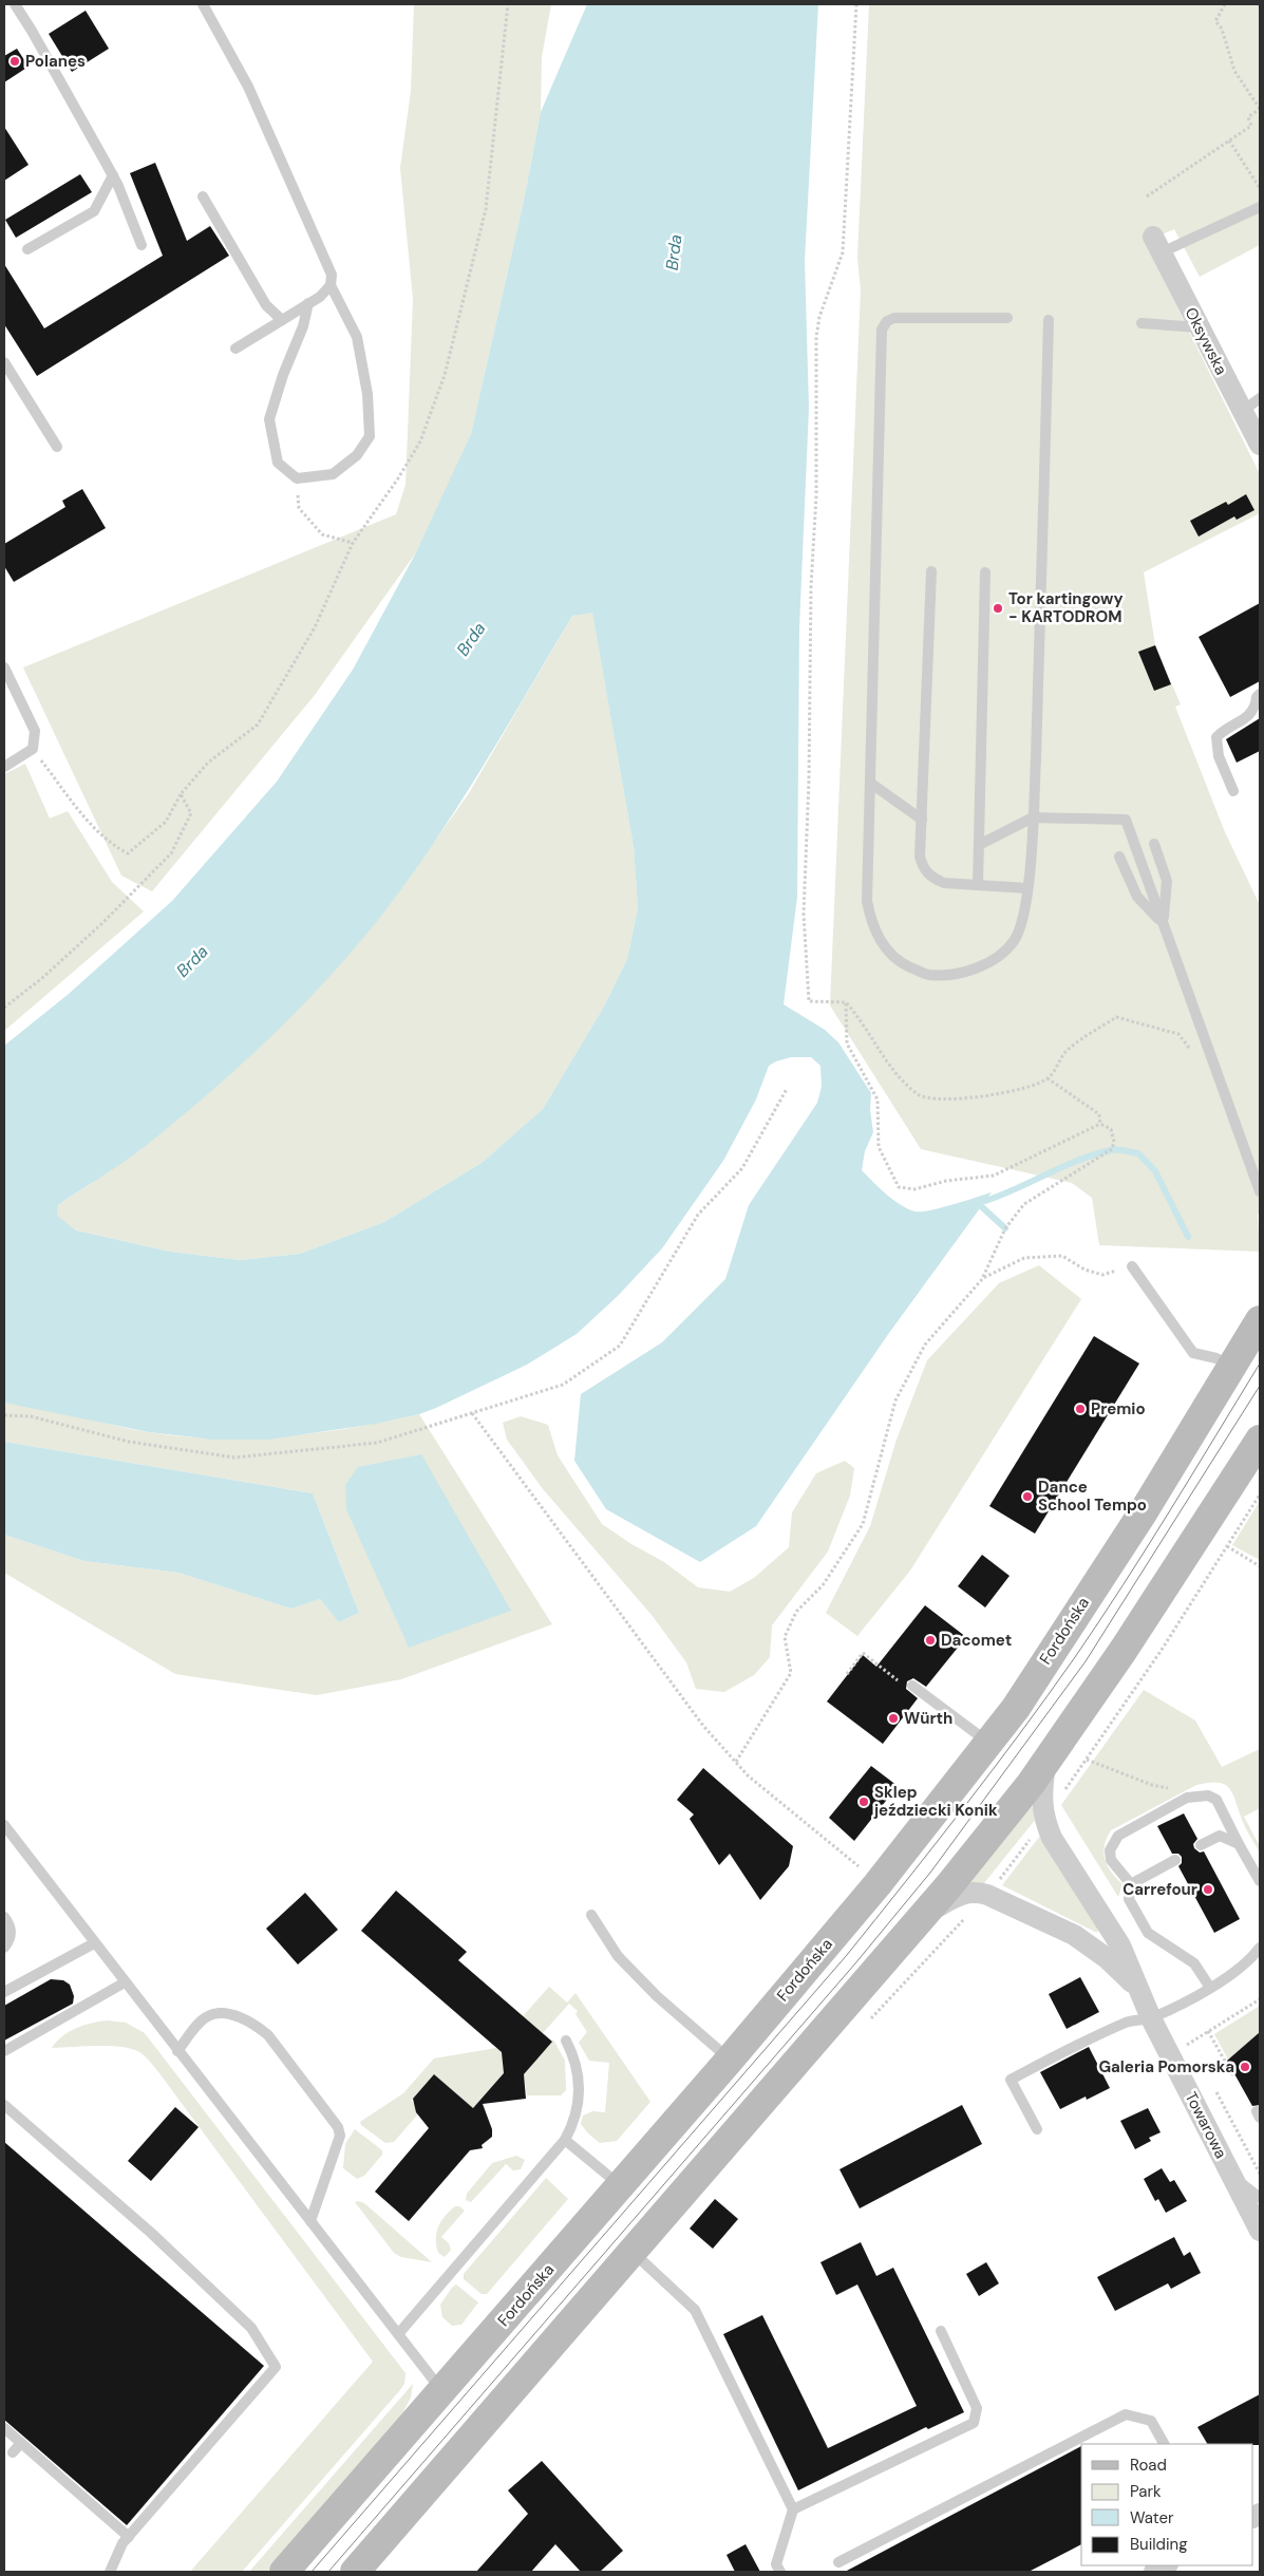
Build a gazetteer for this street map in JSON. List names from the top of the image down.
{
  "streets": {
    "main road": ["Fordońska"],
    "street": ["Oksywska", "Towarowa"]
  },
  "water": ["Brda"],
  "places": [
    "Polanes",
    "Tor kartingowy - KARTODROM",
    "Premio",
    "Dance School Tempo",
    "Dacomet",
    "Würth",
    "Sklep jeździecki Konik",
    "Carrefour",
    "Galeria Pomorska"
  ],
  "legend": [
    "Road",
    "Park",
    "Water",
    "Building"
  ]
}
